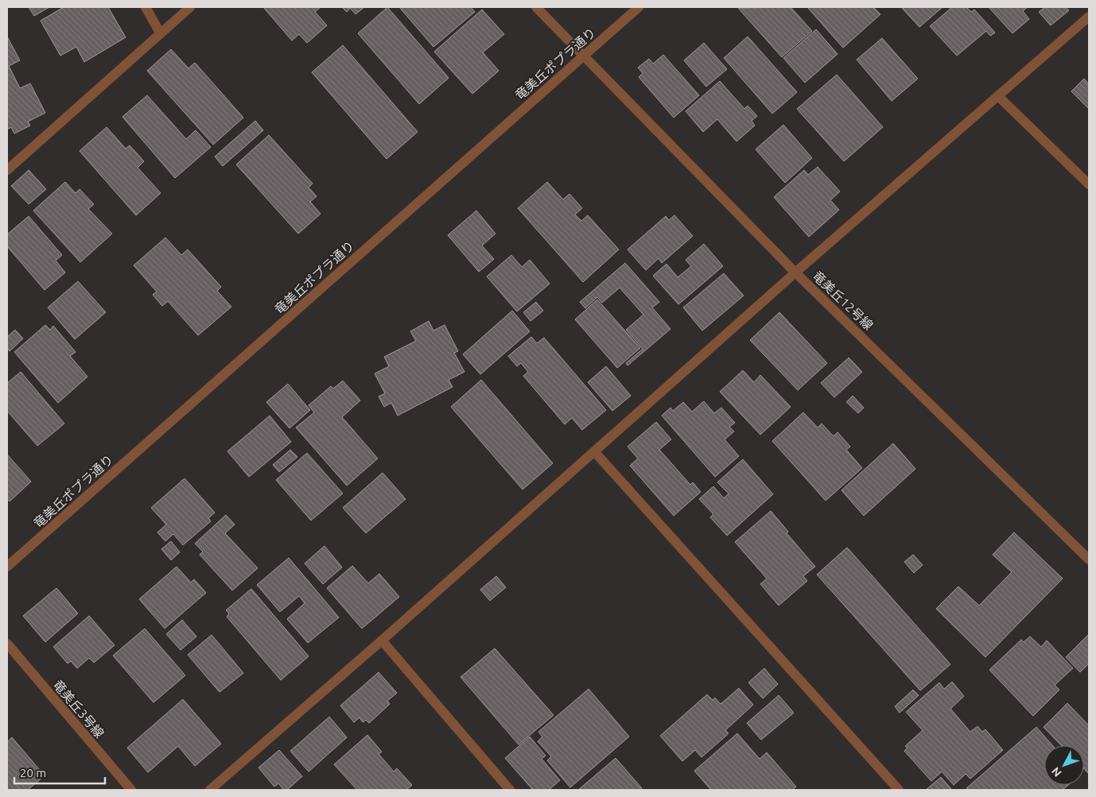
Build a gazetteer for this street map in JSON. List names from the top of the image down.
{
  "streets": {
    "street": ["竜美丘ポプラ通り", "竜美丘12号線", "竜美丘3号線"]
  },
  "crossings": [
    ["竜美丘ポプラ通り", "竜美丘12号線"]
  ],
  "scale_bar": "20 m",
  "north": "bottom left"
}
